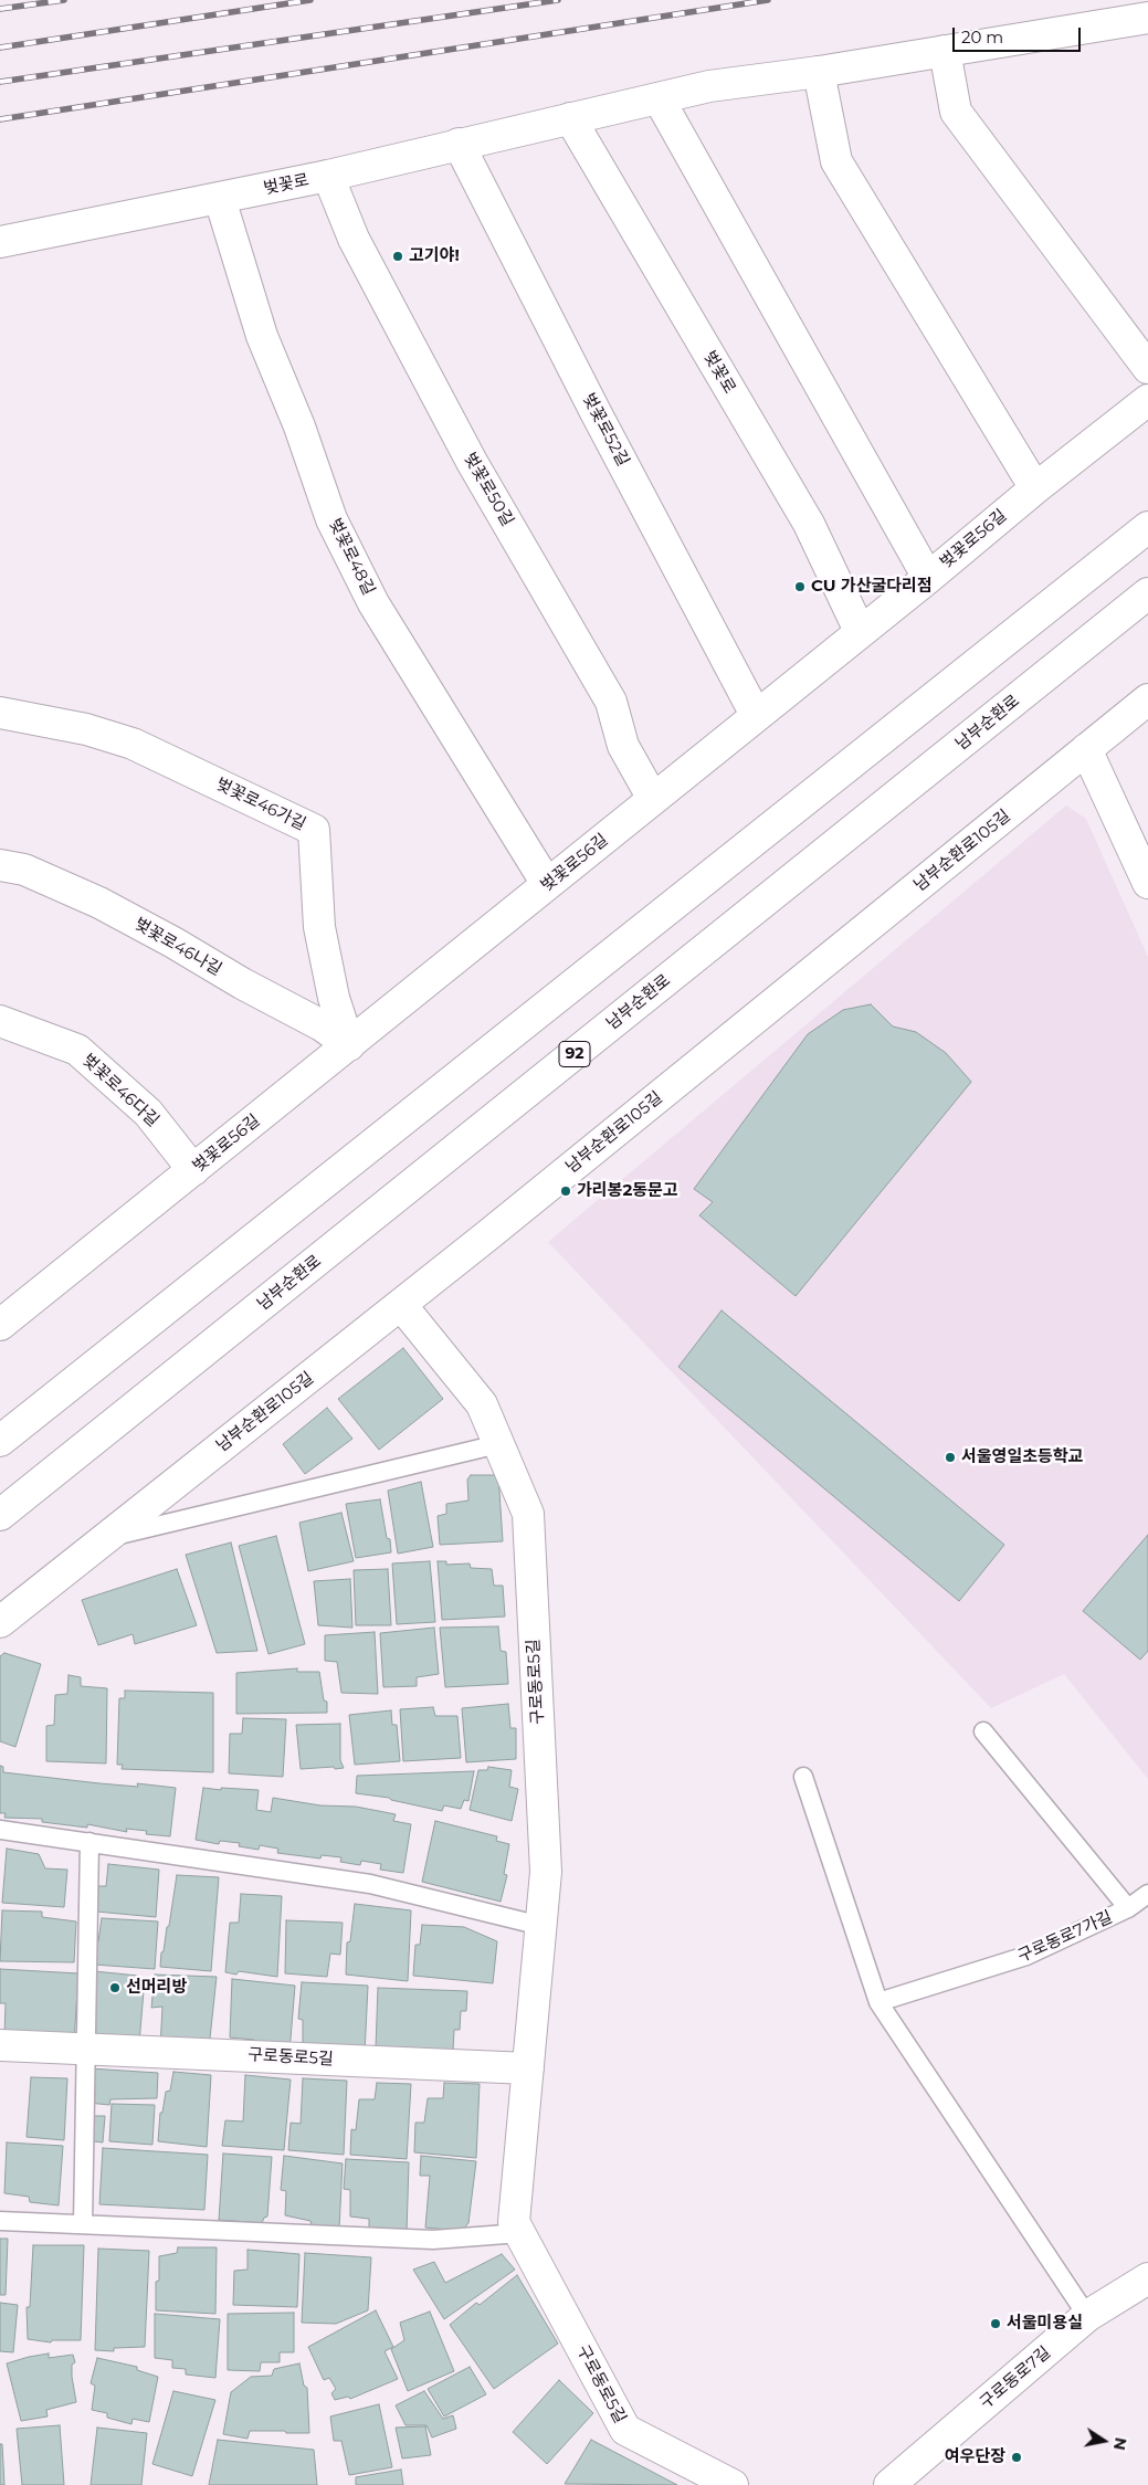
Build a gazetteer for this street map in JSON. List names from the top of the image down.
{
  "streets": {
    "street": [
      "벚꽃로",
      "벚꽃로52길",
      "벚꽃로50길",
      "벚꽃로56길",
      "벚꽃로48길",
      "남부순환로",
      "벚꽃로46가길",
      "남부순환로105길",
      "벚꽃로46나길",
      "92",
      "벚꽃로46다길",
      "구로동로5길",
      "구로동로7길"
    ],
    "lane": ["구로동로7가길"]
  },
  "crossings": [
    ["벚꽃로", "벚꽃로52길"],
    ["벚꽃로", "벚꽃로50길"],
    ["벚꽃로", "벚꽃로56길"],
    ["벚꽃로", "벚꽃로48길"],
    ["벚꽃로52길", "벚꽃로56길"],
    ["벚꽃로50길", "벚꽃로56길"],
    ["벚꽃로56길", "벚꽃로48길"],
    ["벚꽃로56길", "벚꽃로46가길"],
    ["벚꽃로56길", "벚꽃로46나길"],
    ["벚꽃로56길", "벚꽃로46다길"],
    ["벚꽃로46가길", "벚꽃로46나길"],
    ["남부순환로105길", "구로동로5길"]
  ],
  "places": [
    "고기야!",
    "CU 가산굴다리점",
    "가리봉2동문고",
    "서울영일초등학교",
    "선머리방",
    "서울미용실",
    "여우단장"
  ],
  "scale_bar": "20 m",
  "north": "right"
}
